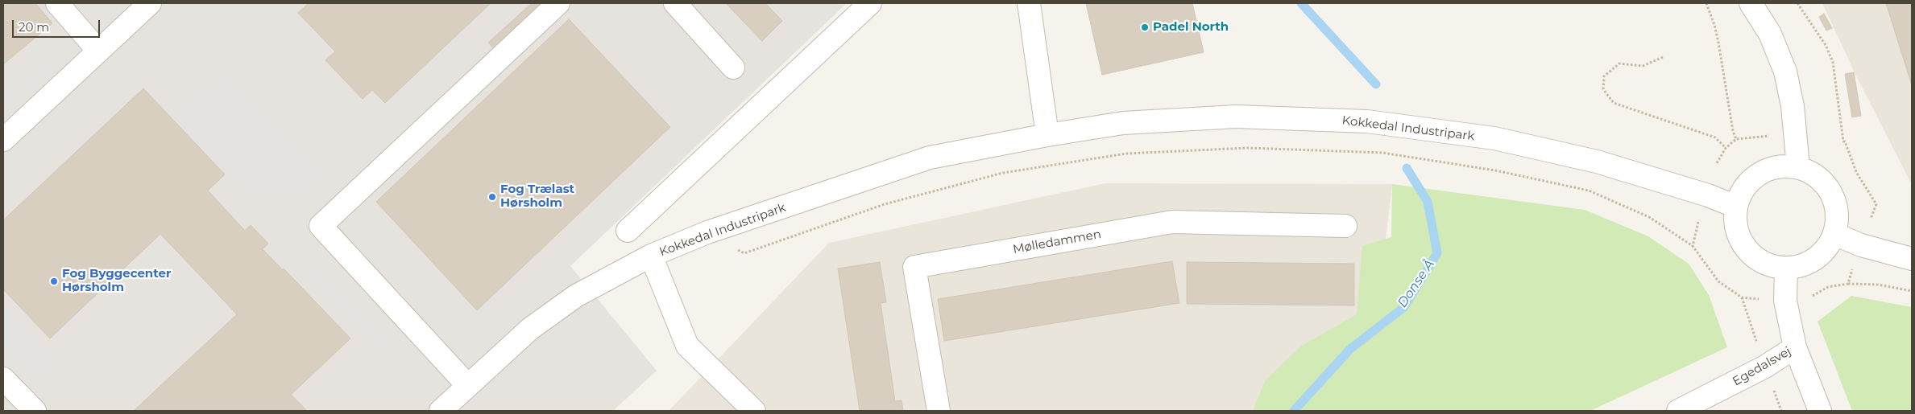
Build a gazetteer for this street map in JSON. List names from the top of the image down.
{
  "streets": {
    "street": ["Kokkedal Industripark", "Mølledammen", "Egedalsvej"]
  },
  "crossings": [
    ["Kokkedal Industripark", "Egedalsvej"]
  ],
  "water": ["Donse Å"],
  "places": ["Padel North", "Fog Trælast Hørsholm", "Fog Byggecenter Hørsholm"],
  "scale_bar": "20 m"
}
